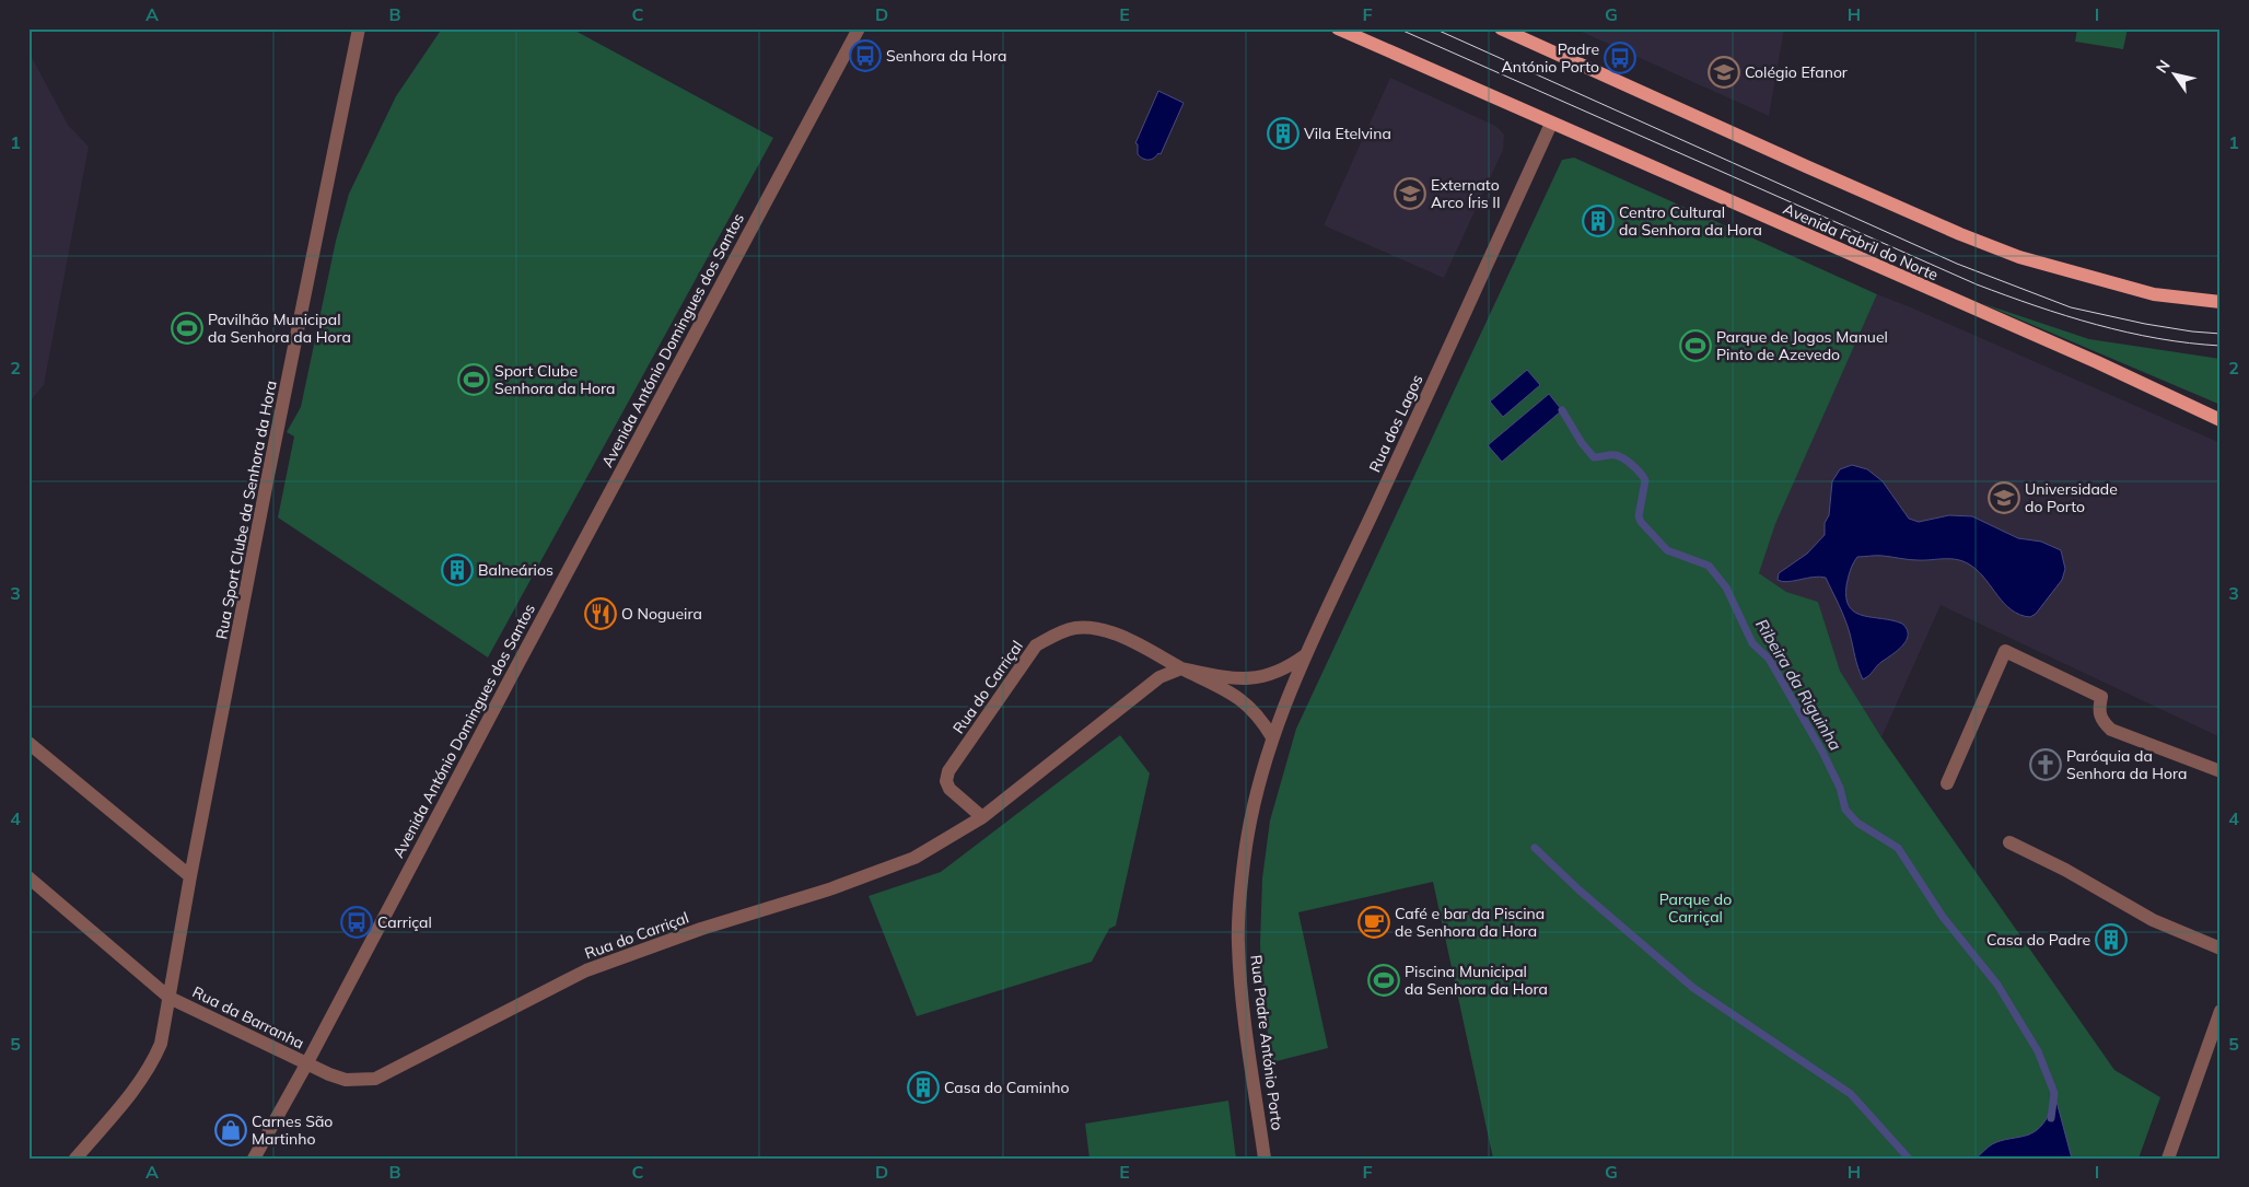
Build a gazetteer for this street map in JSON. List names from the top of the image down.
{
  "streets": {
    "main road": ["Avenida Fabril do Norte"],
    "street": [
      "Avenida António Domingues dos Santos",
      "Rua dos Lagos",
      "Rua Sport Clube da Senhora da Hora",
      "Rua do Carriçal",
      "Rua da Barranha",
      "Rua Padre António Porto"
    ]
  },
  "crossings": [
    ["Avenida Fabril do Norte", "Rua dos Lagos"],
    ["Avenida António Domingues dos Santos", "Rua do Carriçal"],
    ["Avenida António Domingues dos Santos", "Rua da Barranha"],
    ["Rua dos Lagos", "Rua do Carriçal"],
    ["Rua dos Lagos", "Rua Padre António Porto"],
    ["Rua Sport Clube da Senhora da Hora", "Rua da Barranha"],
    ["Rua do Carriçal", "Rua da Barranha"],
    ["Rua do Carriçal", "Rua Padre António Porto"]
  ],
  "water": ["Ribeira da Riguinha"],
  "parks": ["Parque do Carriçal"],
  "places": {
    "bus stop": ["Senhora da Hora", "Padre António Porto", "Carriçal"],
    "school or university": ["Colégio Efanor", "Externato Arco Íris II", "Universidade do Porto"],
    "building": [
      "Vila Etelvina",
      "Centro Cultural da Senhora da Hora",
      "Balneários",
      "Casa do Padre",
      "Casa do Caminho"
    ],
    "sports": [
      "Pavilhão Municipal da Senhora da Hora",
      "Parque de Jogos Manuel Pinto de Azevedo",
      "Sport Clube Senhora da Hora",
      "Piscina Municipal da Senhora da Hora"
    ],
    "restaurant": ["O Nogueira"],
    "church": ["Paróquia da Senhora da Hora"],
    "cafe": ["Café e bar da Piscina de Senhora da Hora"],
    "shop": ["Carnes São Martinho"]
  },
  "north": "top left",
  "grid": {
    "columns": [
      "A",
      "B",
      "C",
      "D",
      "E",
      "F",
      "G",
      "H",
      "I"
    ],
    "rows": [
      "1",
      "2",
      "3",
      "4",
      "5"
    ]
  }
}
